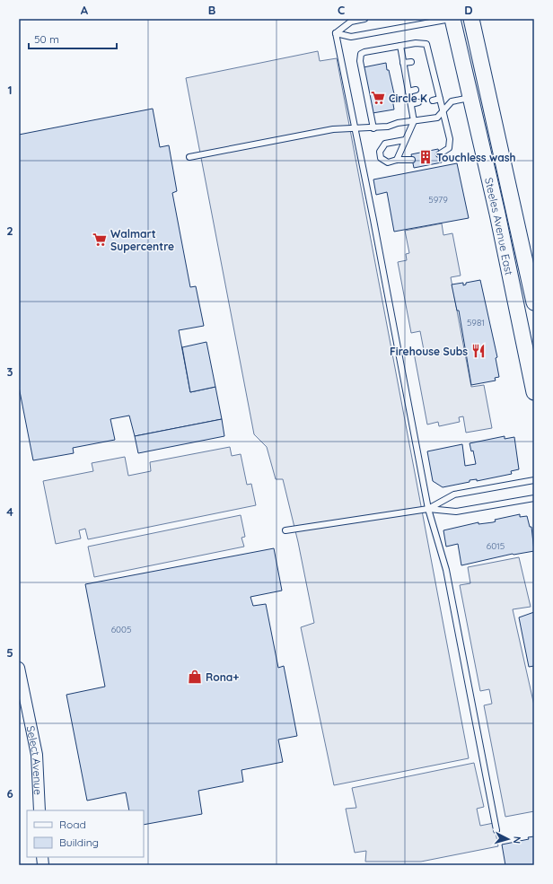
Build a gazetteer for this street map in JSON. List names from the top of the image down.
{
  "streets": {
    "main road": ["Steeles Avenue East"],
    "street": ["Select Avenue"]
  },
  "places": {
    "supermarket": ["Circle K", "Walmart Supercentre"],
    "building": ["Touchless wash"],
    "restaurant": ["Firehouse Subs"],
    "shop": ["Rona+"]
  },
  "house_numbers": [
    "5979",
    "5981",
    "6015",
    "6005"
  ],
  "legend": ["Road", "Building"],
  "scale_bar": "50 m",
  "north": "right",
  "grid": {
    "columns": [
      "A",
      "B",
      "C",
      "D"
    ],
    "rows": [
      "1",
      "2",
      "3",
      "4",
      "5",
      "6"
    ]
  }
}
